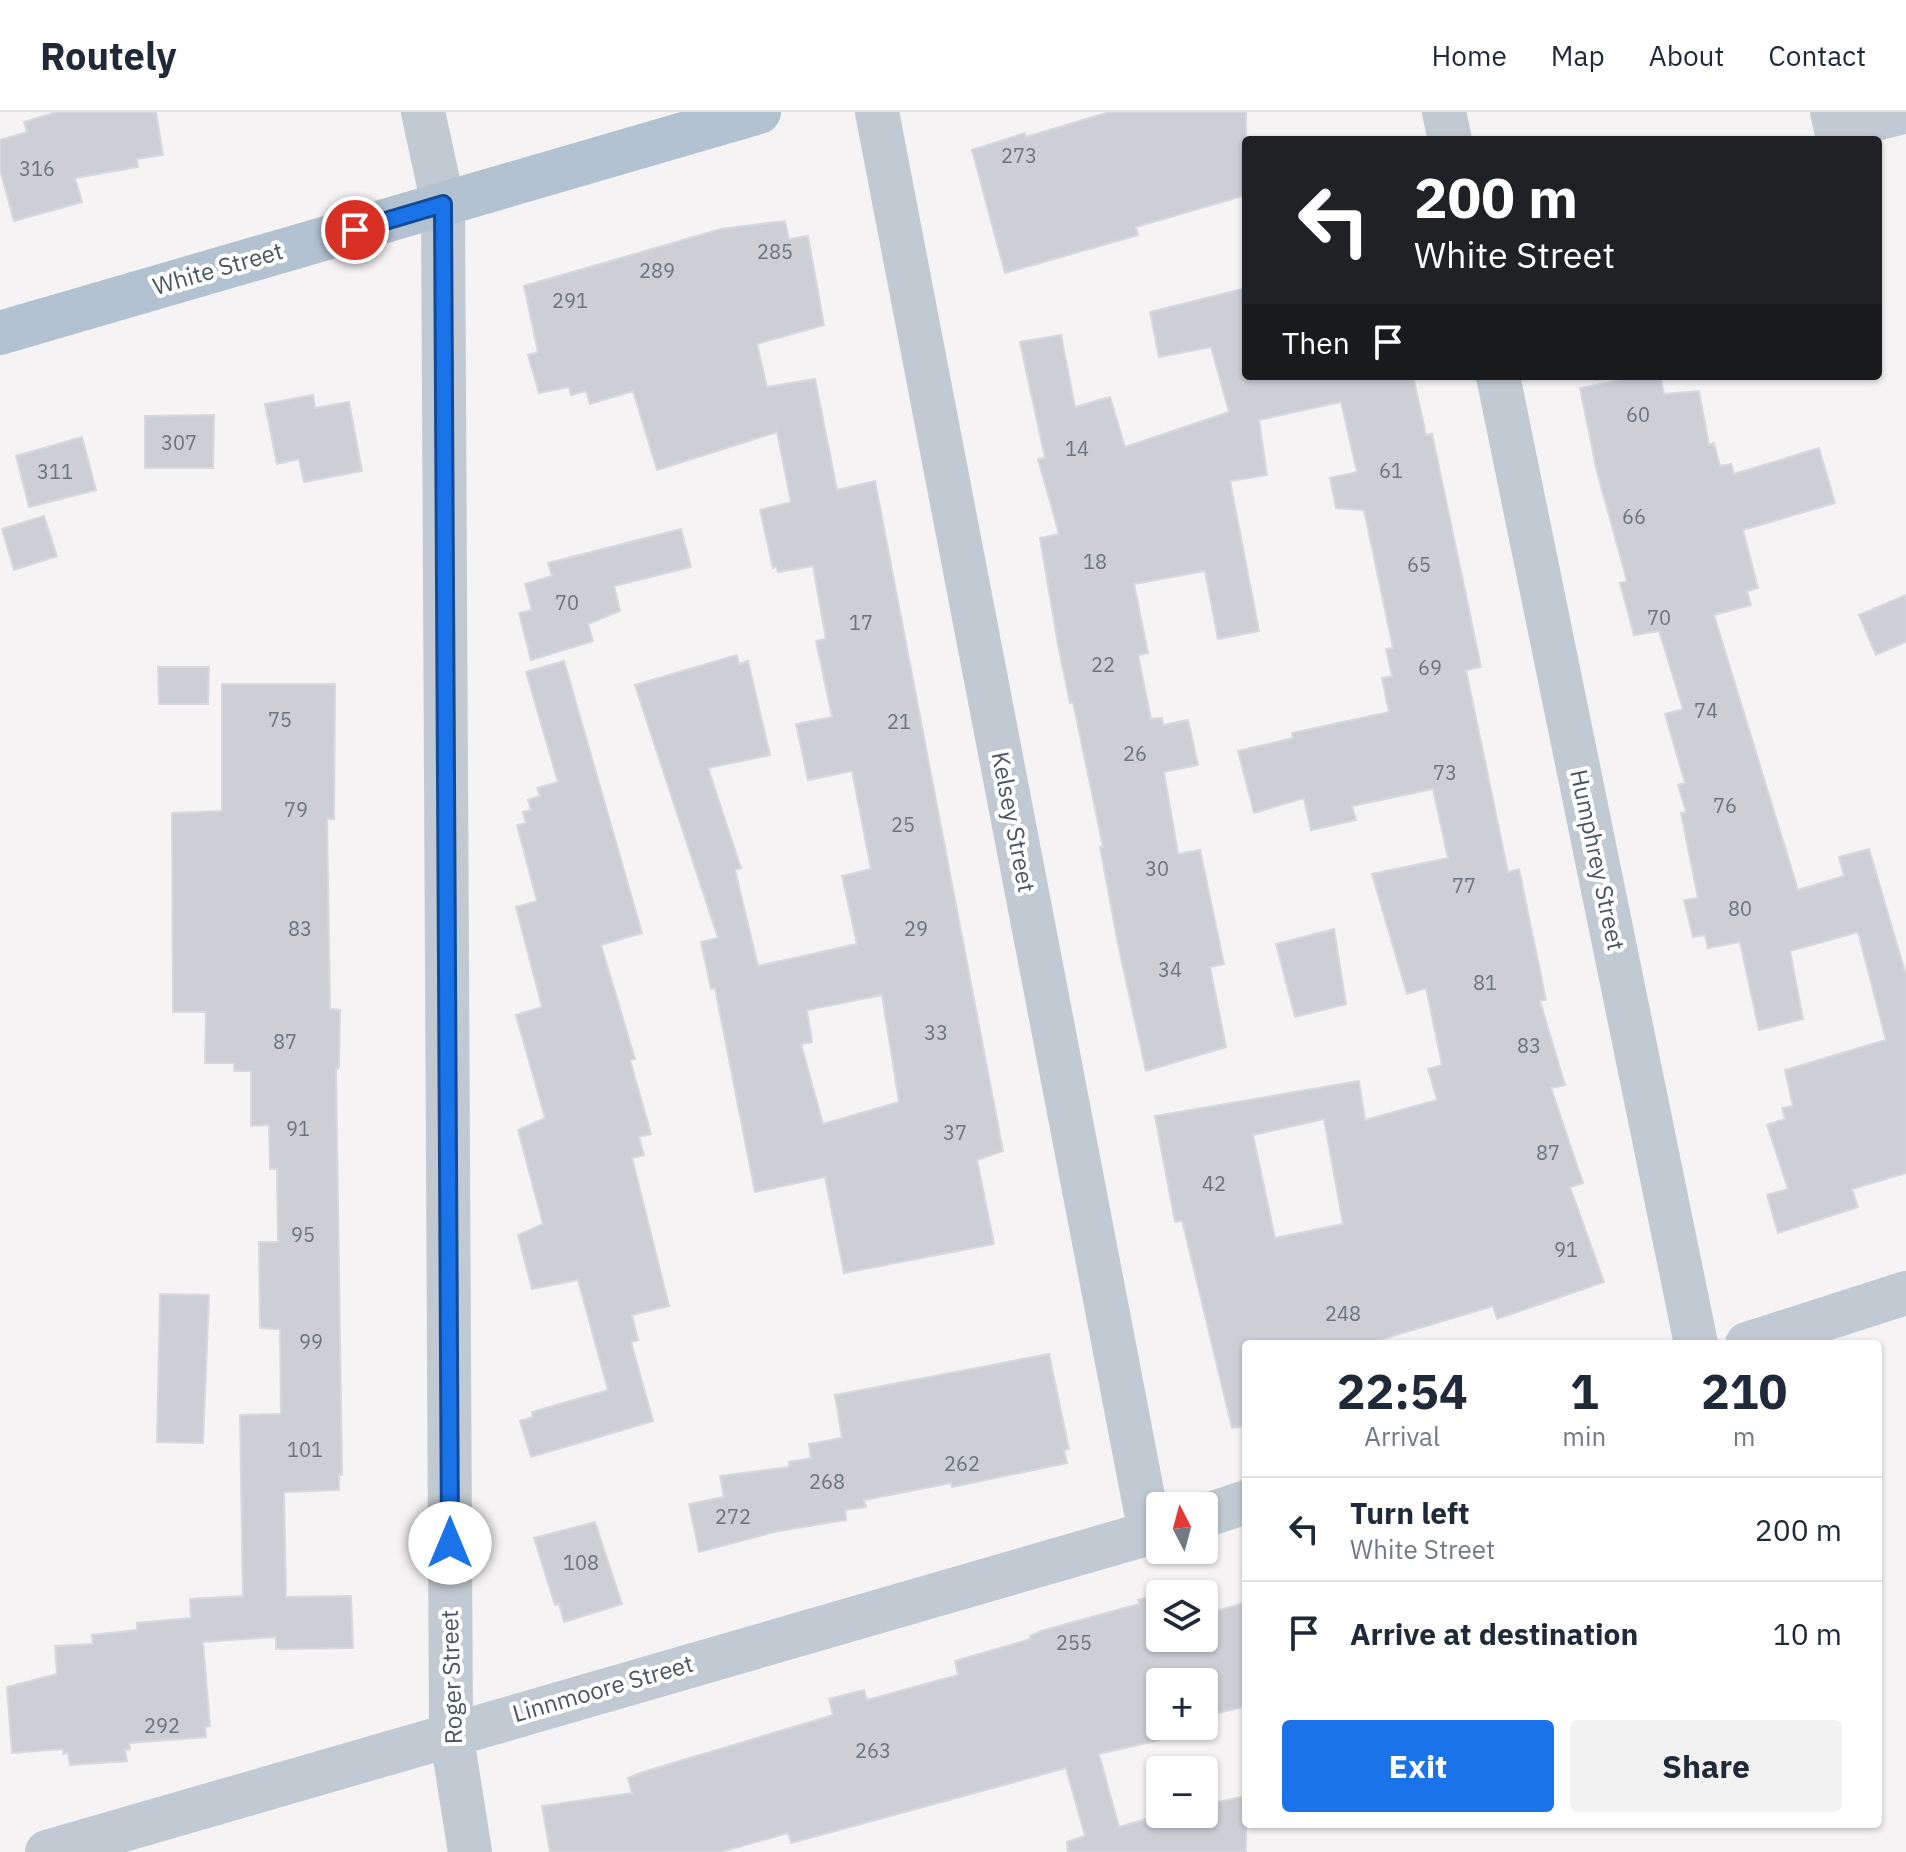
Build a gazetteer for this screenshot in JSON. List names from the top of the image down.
{
  "streets": {
    "main road": ["White Street"],
    "street": [
      "Kelsey Street",
      "Humphrey Street",
      "Roger Street",
      "Linnmoore Street"
    ]
  },
  "crossings": [
    ["White Street", "Roger Street"],
    ["Roger Street", "Linnmoore Street"]
  ],
  "house_numbers": [
    "273",
    "316",
    "285",
    "289",
    "291",
    "60",
    "307",
    "14",
    "61",
    "311",
    "66",
    "18",
    "65",
    "70",
    "70",
    "17",
    "22",
    "69",
    "74",
    "75",
    "21",
    "26",
    "73",
    "76",
    "79",
    "25",
    "30",
    "77",
    "80",
    "83",
    "29",
    "34",
    "81",
    "33",
    "87",
    "83",
    "91",
    "37",
    "87",
    "42",
    "95",
    "91",
    "248",
    "99",
    "101",
    "262",
    "268",
    "272",
    "108",
    "255",
    "292",
    "263"
  ],
  "north": "top",
  "page": {
    "header": "Routely",
    "nav": [
      "Home",
      "Map",
      "About",
      "Contact"
    ],
    "turn": ["200 m", "White Street"],
    "then": "Then",
    "eta": [
      "22:54",
      "Arrival",
      "1",
      "min",
      "210",
      "m"
    ],
    "list": [
      {
        "name": "Turn left",
        "note": "White Street",
        "value": "200 m"
      },
      {
        "name": "Arrive at destination",
        "value": "10 m"
      }
    ],
    "map_buttons": ["+", "−"],
    "buttons": ["Exit", "Share"]
  }
}
